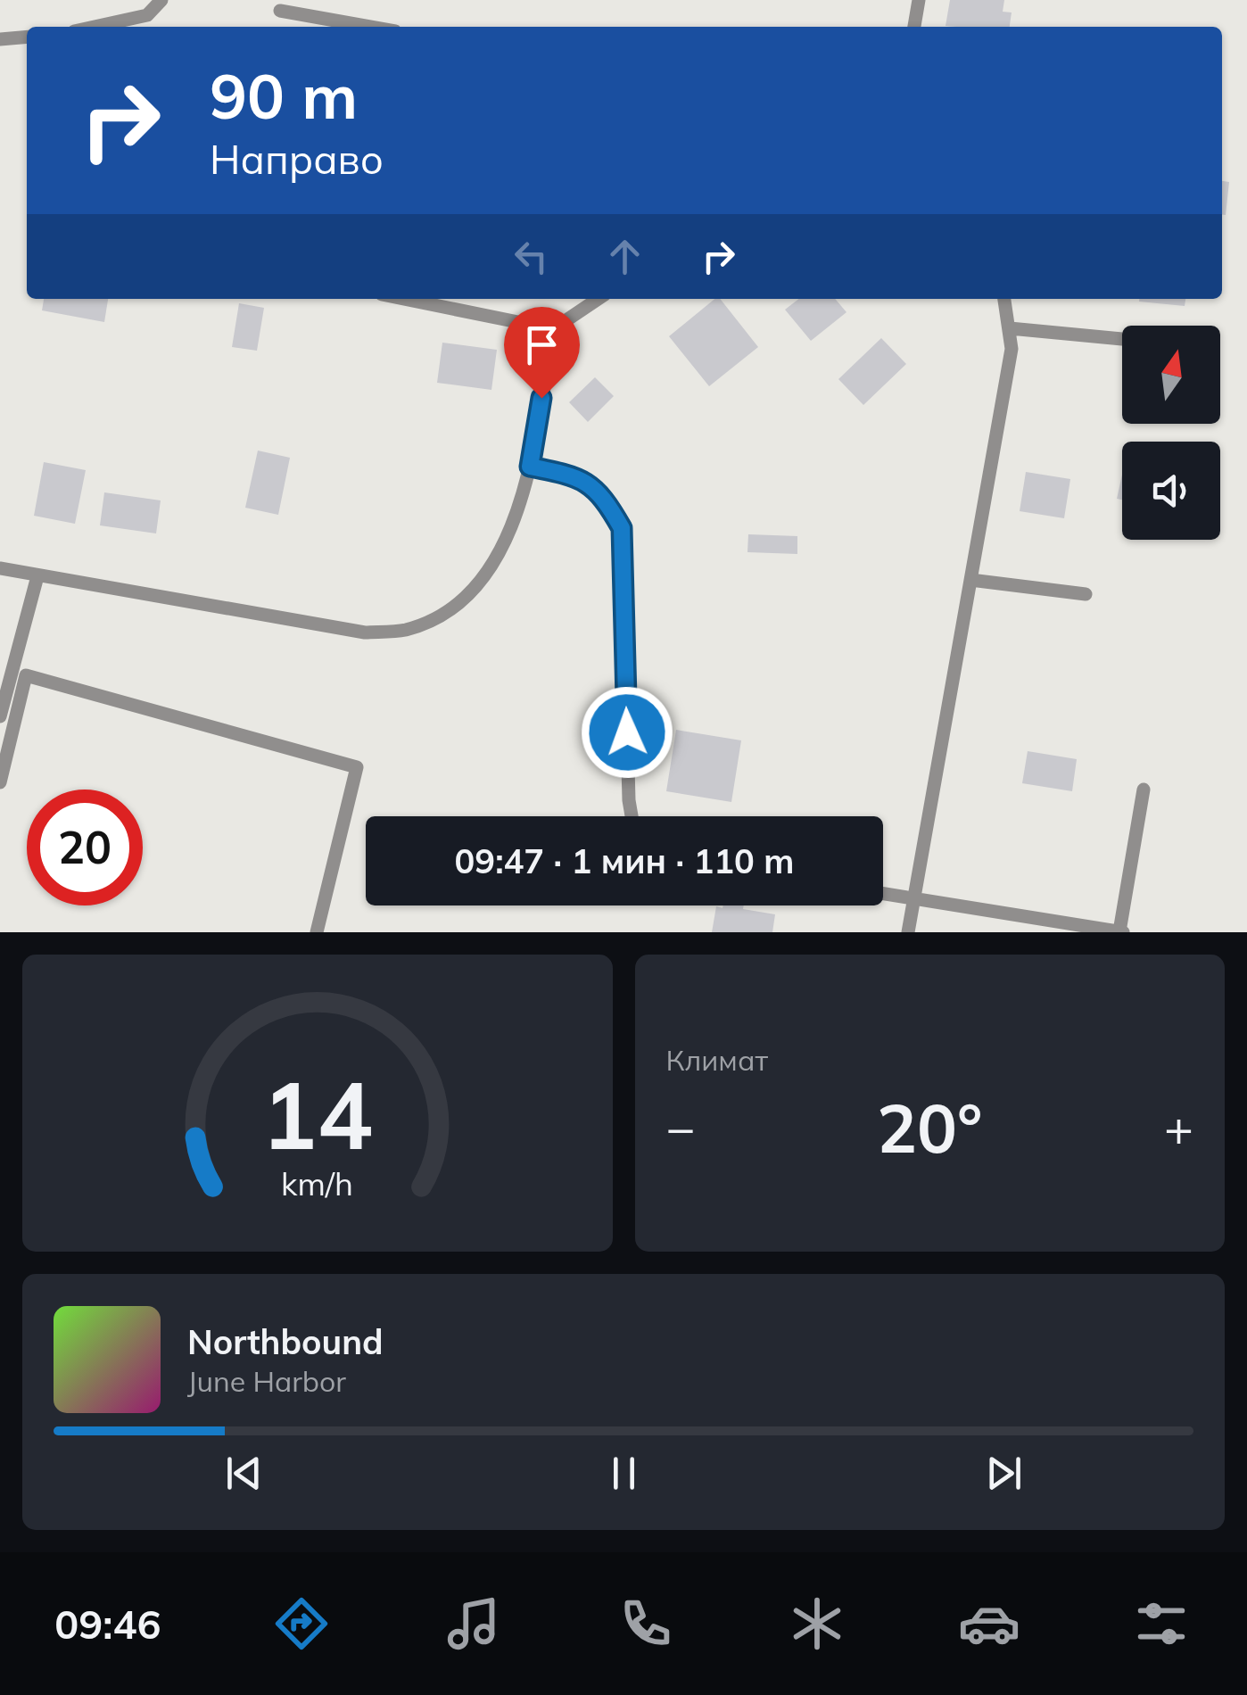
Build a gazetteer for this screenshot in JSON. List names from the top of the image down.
{
  "north": "top",
  "page": {
    "turn": ["90 m", "Направо"],
    "limit": "20",
    "trip": "09:47 · 1 мин · 110 m",
    "tile": "Климат",
    "heat": ["−", "20°", "+"],
    "song": ["Northbound", "June Harbor"],
    "tabs": "09:46",
    "gauge": ["14", "km/h"]
  }
}
